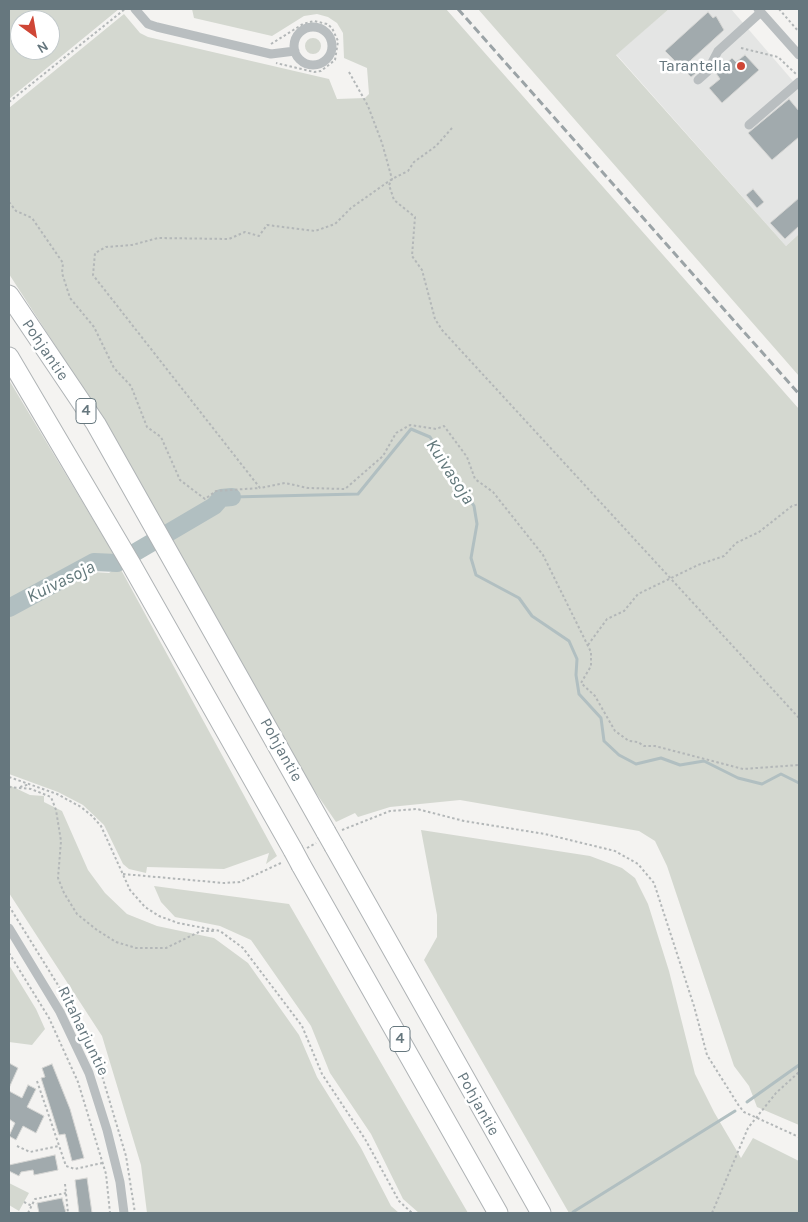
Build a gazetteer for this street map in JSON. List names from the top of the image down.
{
  "streets": {
    "highway": ["Pohjantie", "4"],
    "street": ["Ritaharjuntie"]
  },
  "water": ["Kuivasoja"],
  "places": ["Tarantella"],
  "north": "bottom right"
}
